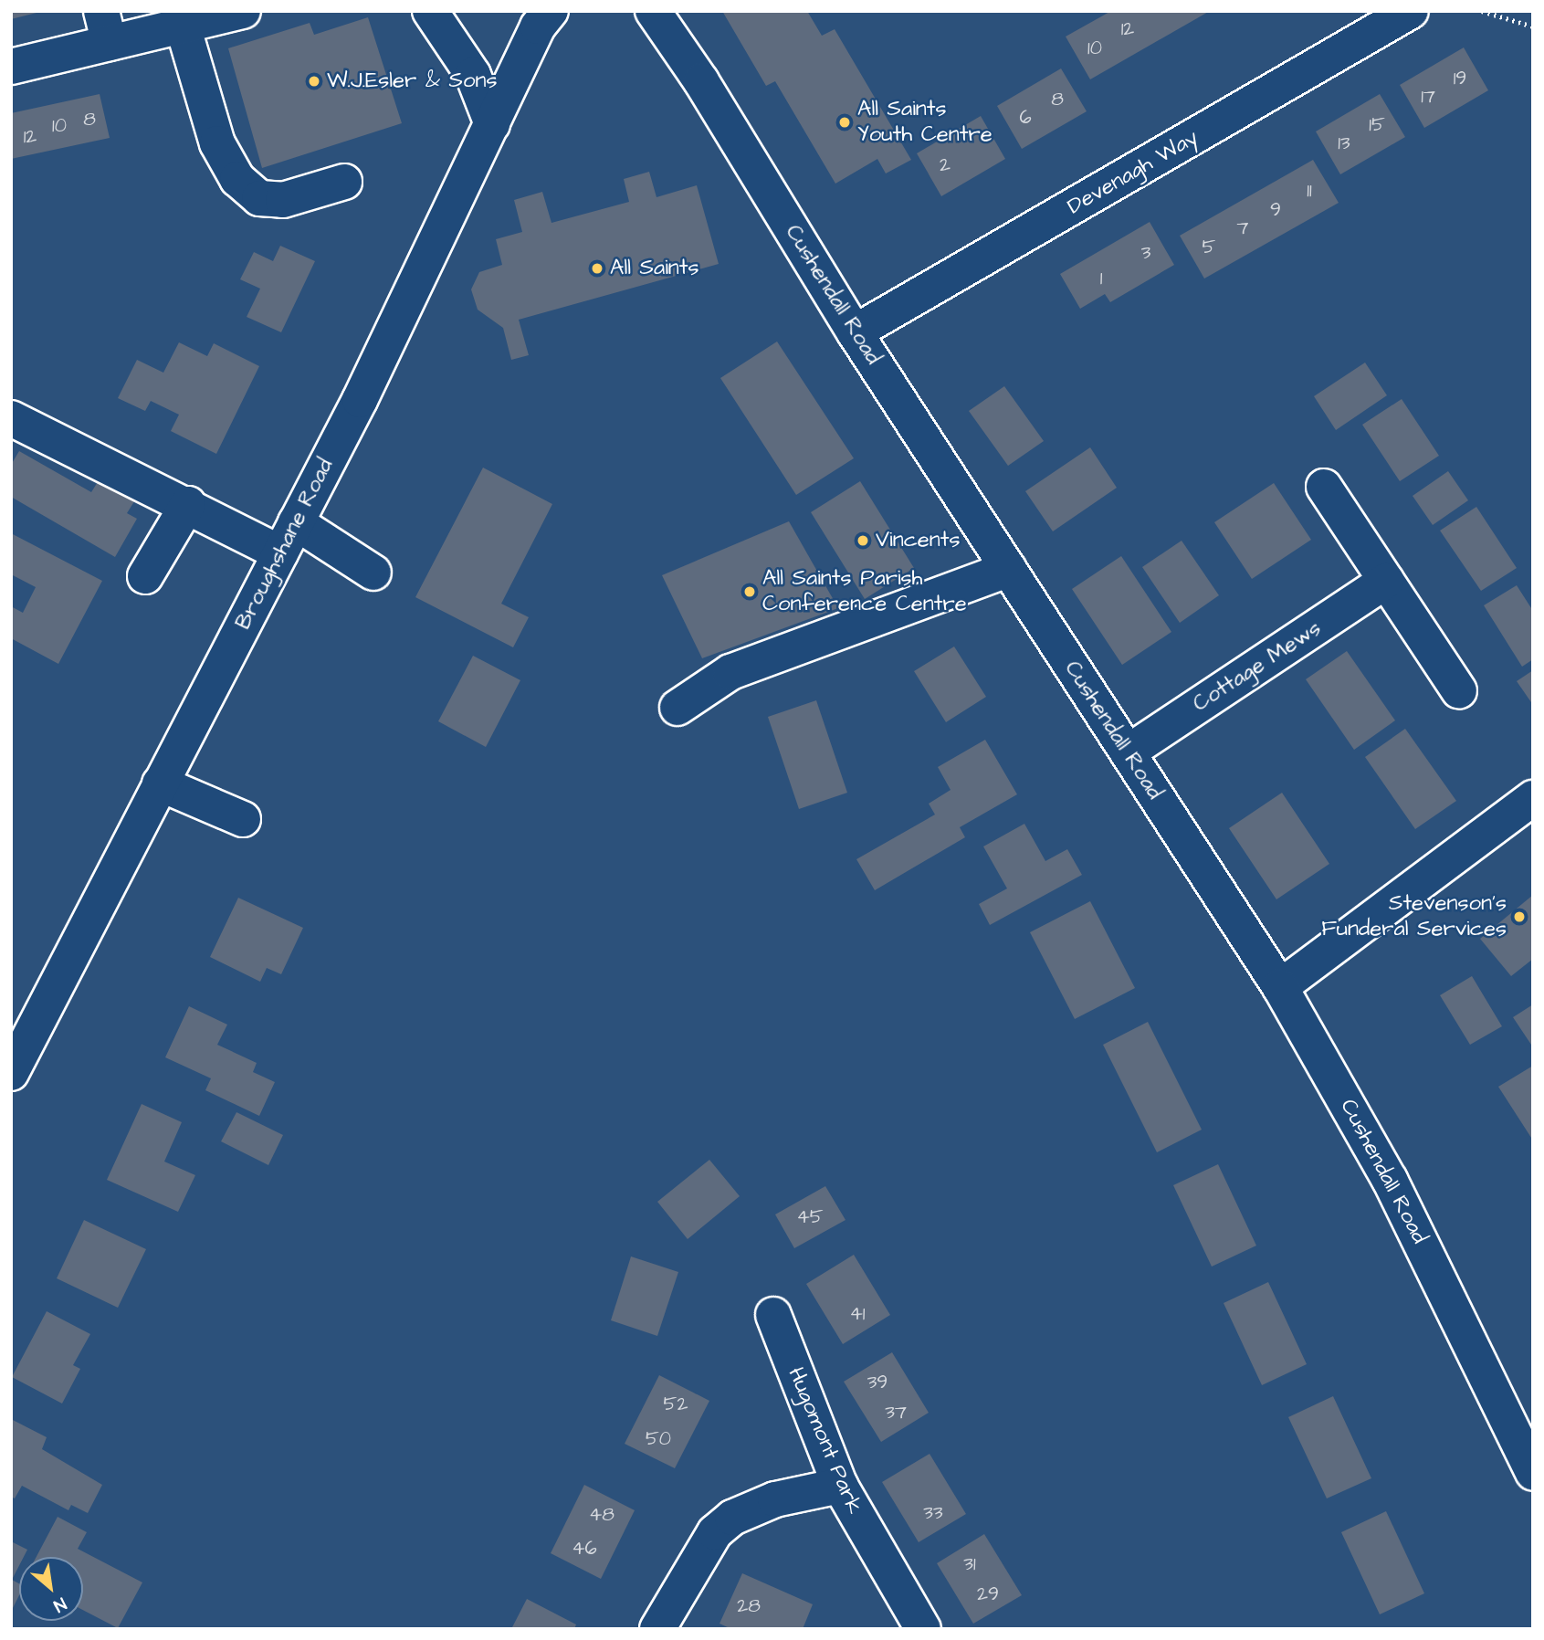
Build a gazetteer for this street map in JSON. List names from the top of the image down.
{
  "streets": {
    "main road": [
      "Devenagh Way",
      "Cushendall Road",
      "Broughshane Road",
      "Cottage Mews",
      "Hugomont Park"
    ]
  },
  "crossings": [
    ["Devenagh Way", "Cushendall Road"],
    ["Cushendall Road", "Cottage Mews"]
  ],
  "places": [
    "W.J.Esler & Sons",
    "All Saints Youth Centre",
    "All Saints",
    "Vincents",
    "All Saints Parish Conference Centre",
    "Stevenson's Funderal Services"
  ],
  "house_numbers": [
    "12",
    "10",
    "19",
    "17",
    "8",
    "6",
    "8",
    "15",
    "10",
    "12",
    "13",
    "2",
    "11",
    "9",
    "7",
    "5",
    "3",
    "1",
    "45",
    "41",
    "39",
    "52",
    "37",
    "50",
    "33",
    "48",
    "46",
    "31",
    "29",
    "28"
  ],
  "north": "bottom right"
}
